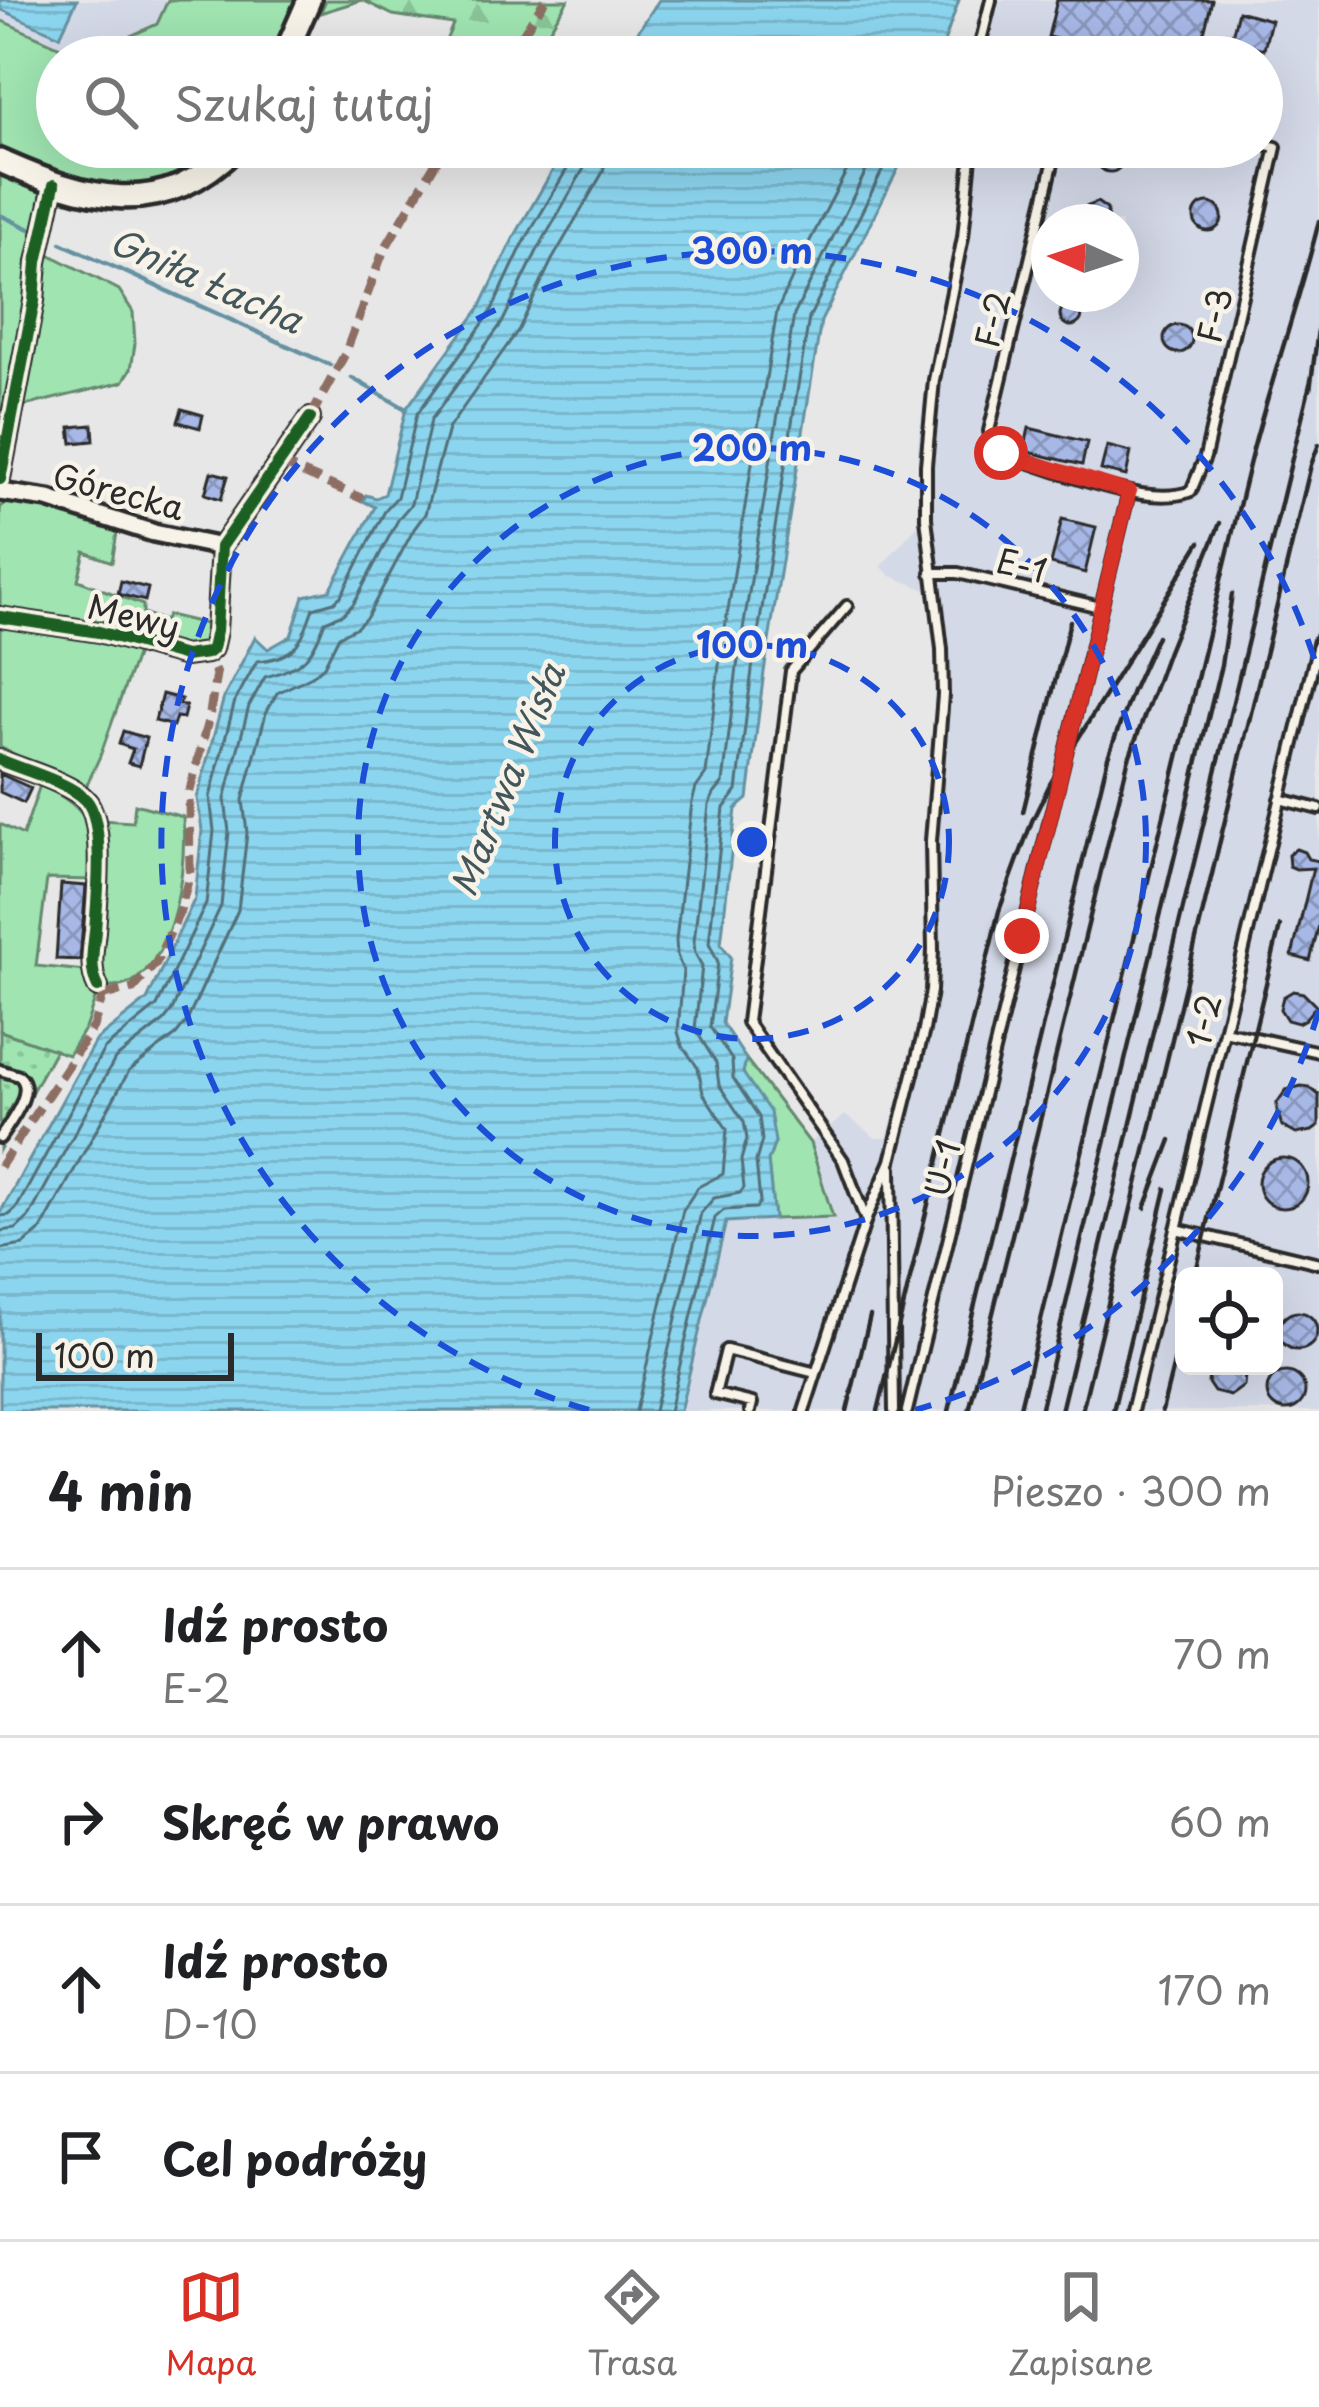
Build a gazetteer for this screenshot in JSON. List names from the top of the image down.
{
  "streets": {
    "street": ["Górecka", "Mewy"],
    "lane": [
      "F-3",
      "F-2",
      "E-1",
      "1-2",
      "U-1"
    ]
  },
  "crossings": [
    ["F-3", "F-2"],
    ["F-3", "U-1"],
    ["F-2", "U-1"],
    ["Górecka", "Mewy"],
    ["E-1", "U-1"]
  ],
  "water": ["Gniła Łacha", "Martwa Wisła"],
  "scale_bar": "100 m",
  "north": "left",
  "page": {
    "search": "Szukaj tutaj",
    "scale": "100 m",
    "heading": ["4 min", "Pieszo · 300 m"],
    "list": [
      ["Idź prosto", "E-2", "70 m"],
      ["Skręć w prawo", "60 m"],
      ["Idź prosto", "D-10", "170 m"],
      "Cel podróży"
    ],
    "nav": ["Mapa", "Trasa", "Zapisane"]
  },
  "rings": ["300 m", "200 m", "100 m"]
}
